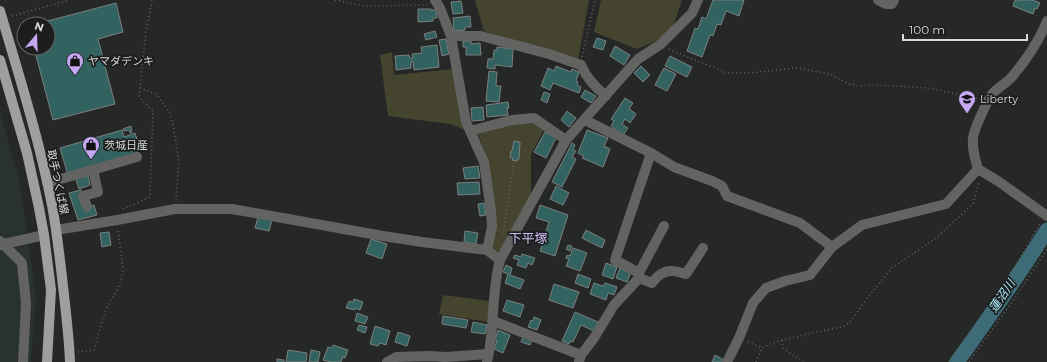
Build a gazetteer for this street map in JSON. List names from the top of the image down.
{
  "streets": {
    "main road": ["取手つくば線"]
  },
  "districts": ["下平塚"],
  "water": ["蓮沼川"],
  "places": {
    "shop": ["ヤマダデンキ", "茨城日産"],
    "school or university": ["Liberty"]
  },
  "scale_bar": "100 m",
  "north": "top"
}
